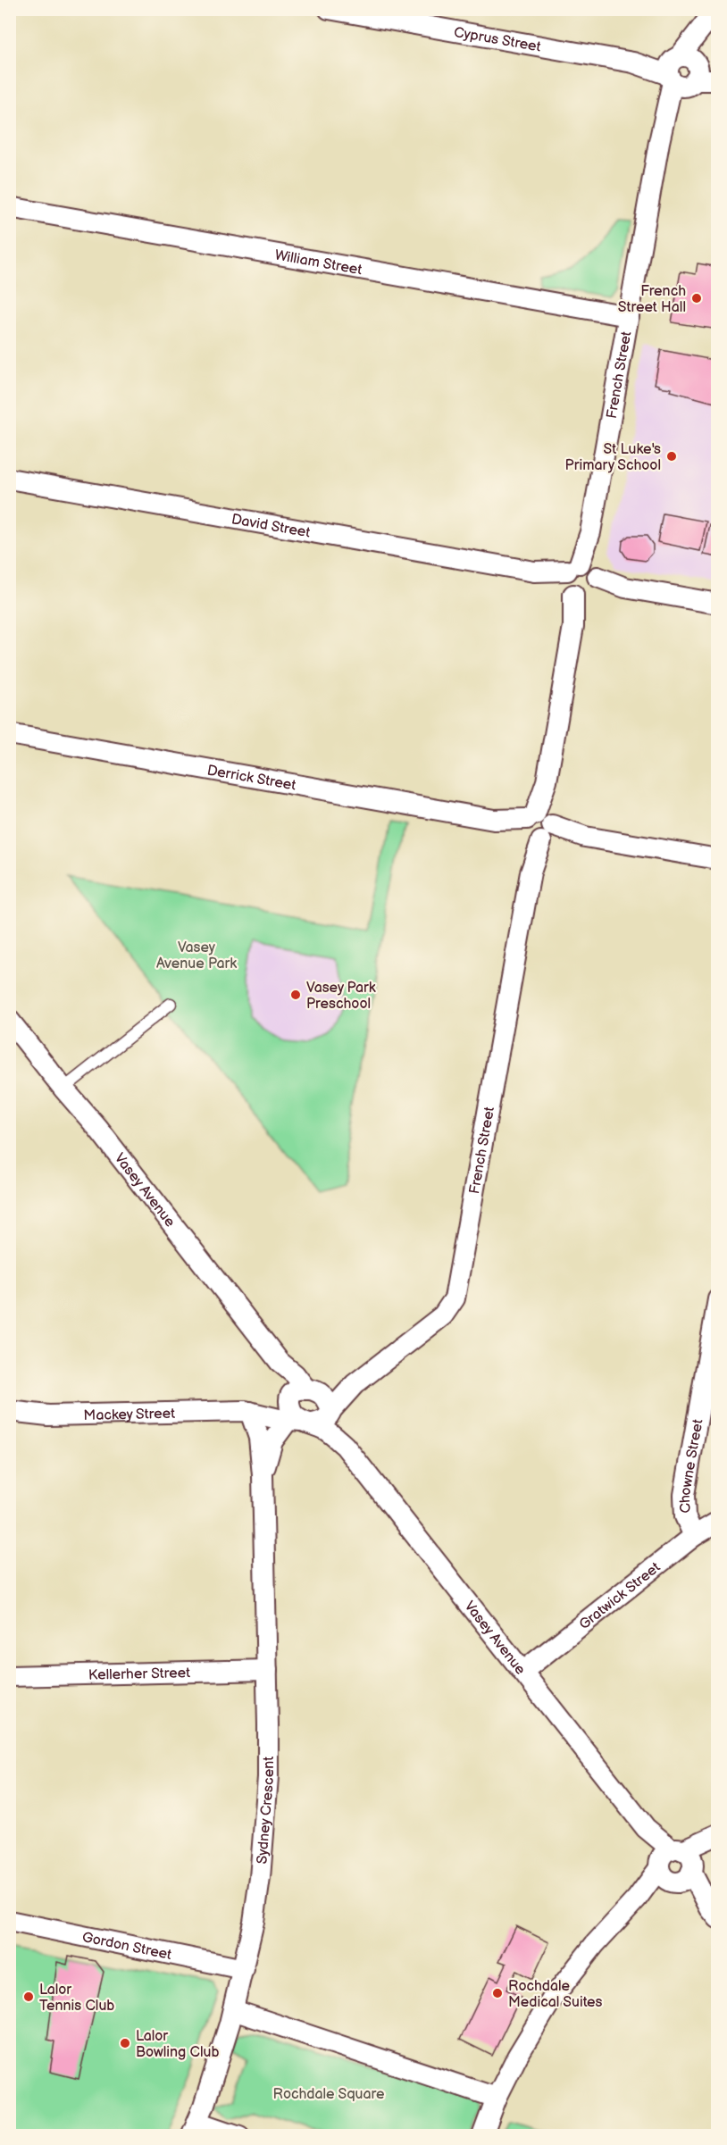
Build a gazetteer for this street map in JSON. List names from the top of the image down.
{
  "streets": {
    "street": [
      "Cyprus Street",
      "William Street",
      "French Street",
      "David Street",
      "Derrick Street",
      "Vasey Avenue",
      "Mackey Street",
      "Chowne Street",
      "Gratwick Street",
      "Kellerher Street",
      "Sydney Crescent",
      "Gordon Street"
    ]
  },
  "crossings": [
    ["Cyprus Street", "French Street"],
    ["William Street", "French Street"],
    ["French Street", "David Street"],
    ["French Street", "Derrick Street"],
    ["French Street", "Vasey Avenue"],
    ["French Street", "Mackey Street"],
    ["French Street", "Sydney Crescent"],
    ["Vasey Avenue", "Mackey Street"],
    ["Vasey Avenue", "Gratwick Street"],
    ["Vasey Avenue", "Sydney Crescent"],
    ["Mackey Street", "Sydney Crescent"],
    ["Chowne Street", "Gratwick Street"],
    ["Kellerher Street", "Sydney Crescent"],
    ["Sydney Crescent", "Gordon Street"]
  ],
  "parks": ["Vasey Avenue Park", "Rochdale Square"],
  "places": [
    "French Street Hall",
    "St Luke's Primary School",
    "Vasey Park Preschool",
    "Rochdale Medical Suites",
    "Lalor Tennis Club",
    "Lalor Bowling Club"
  ]
}
